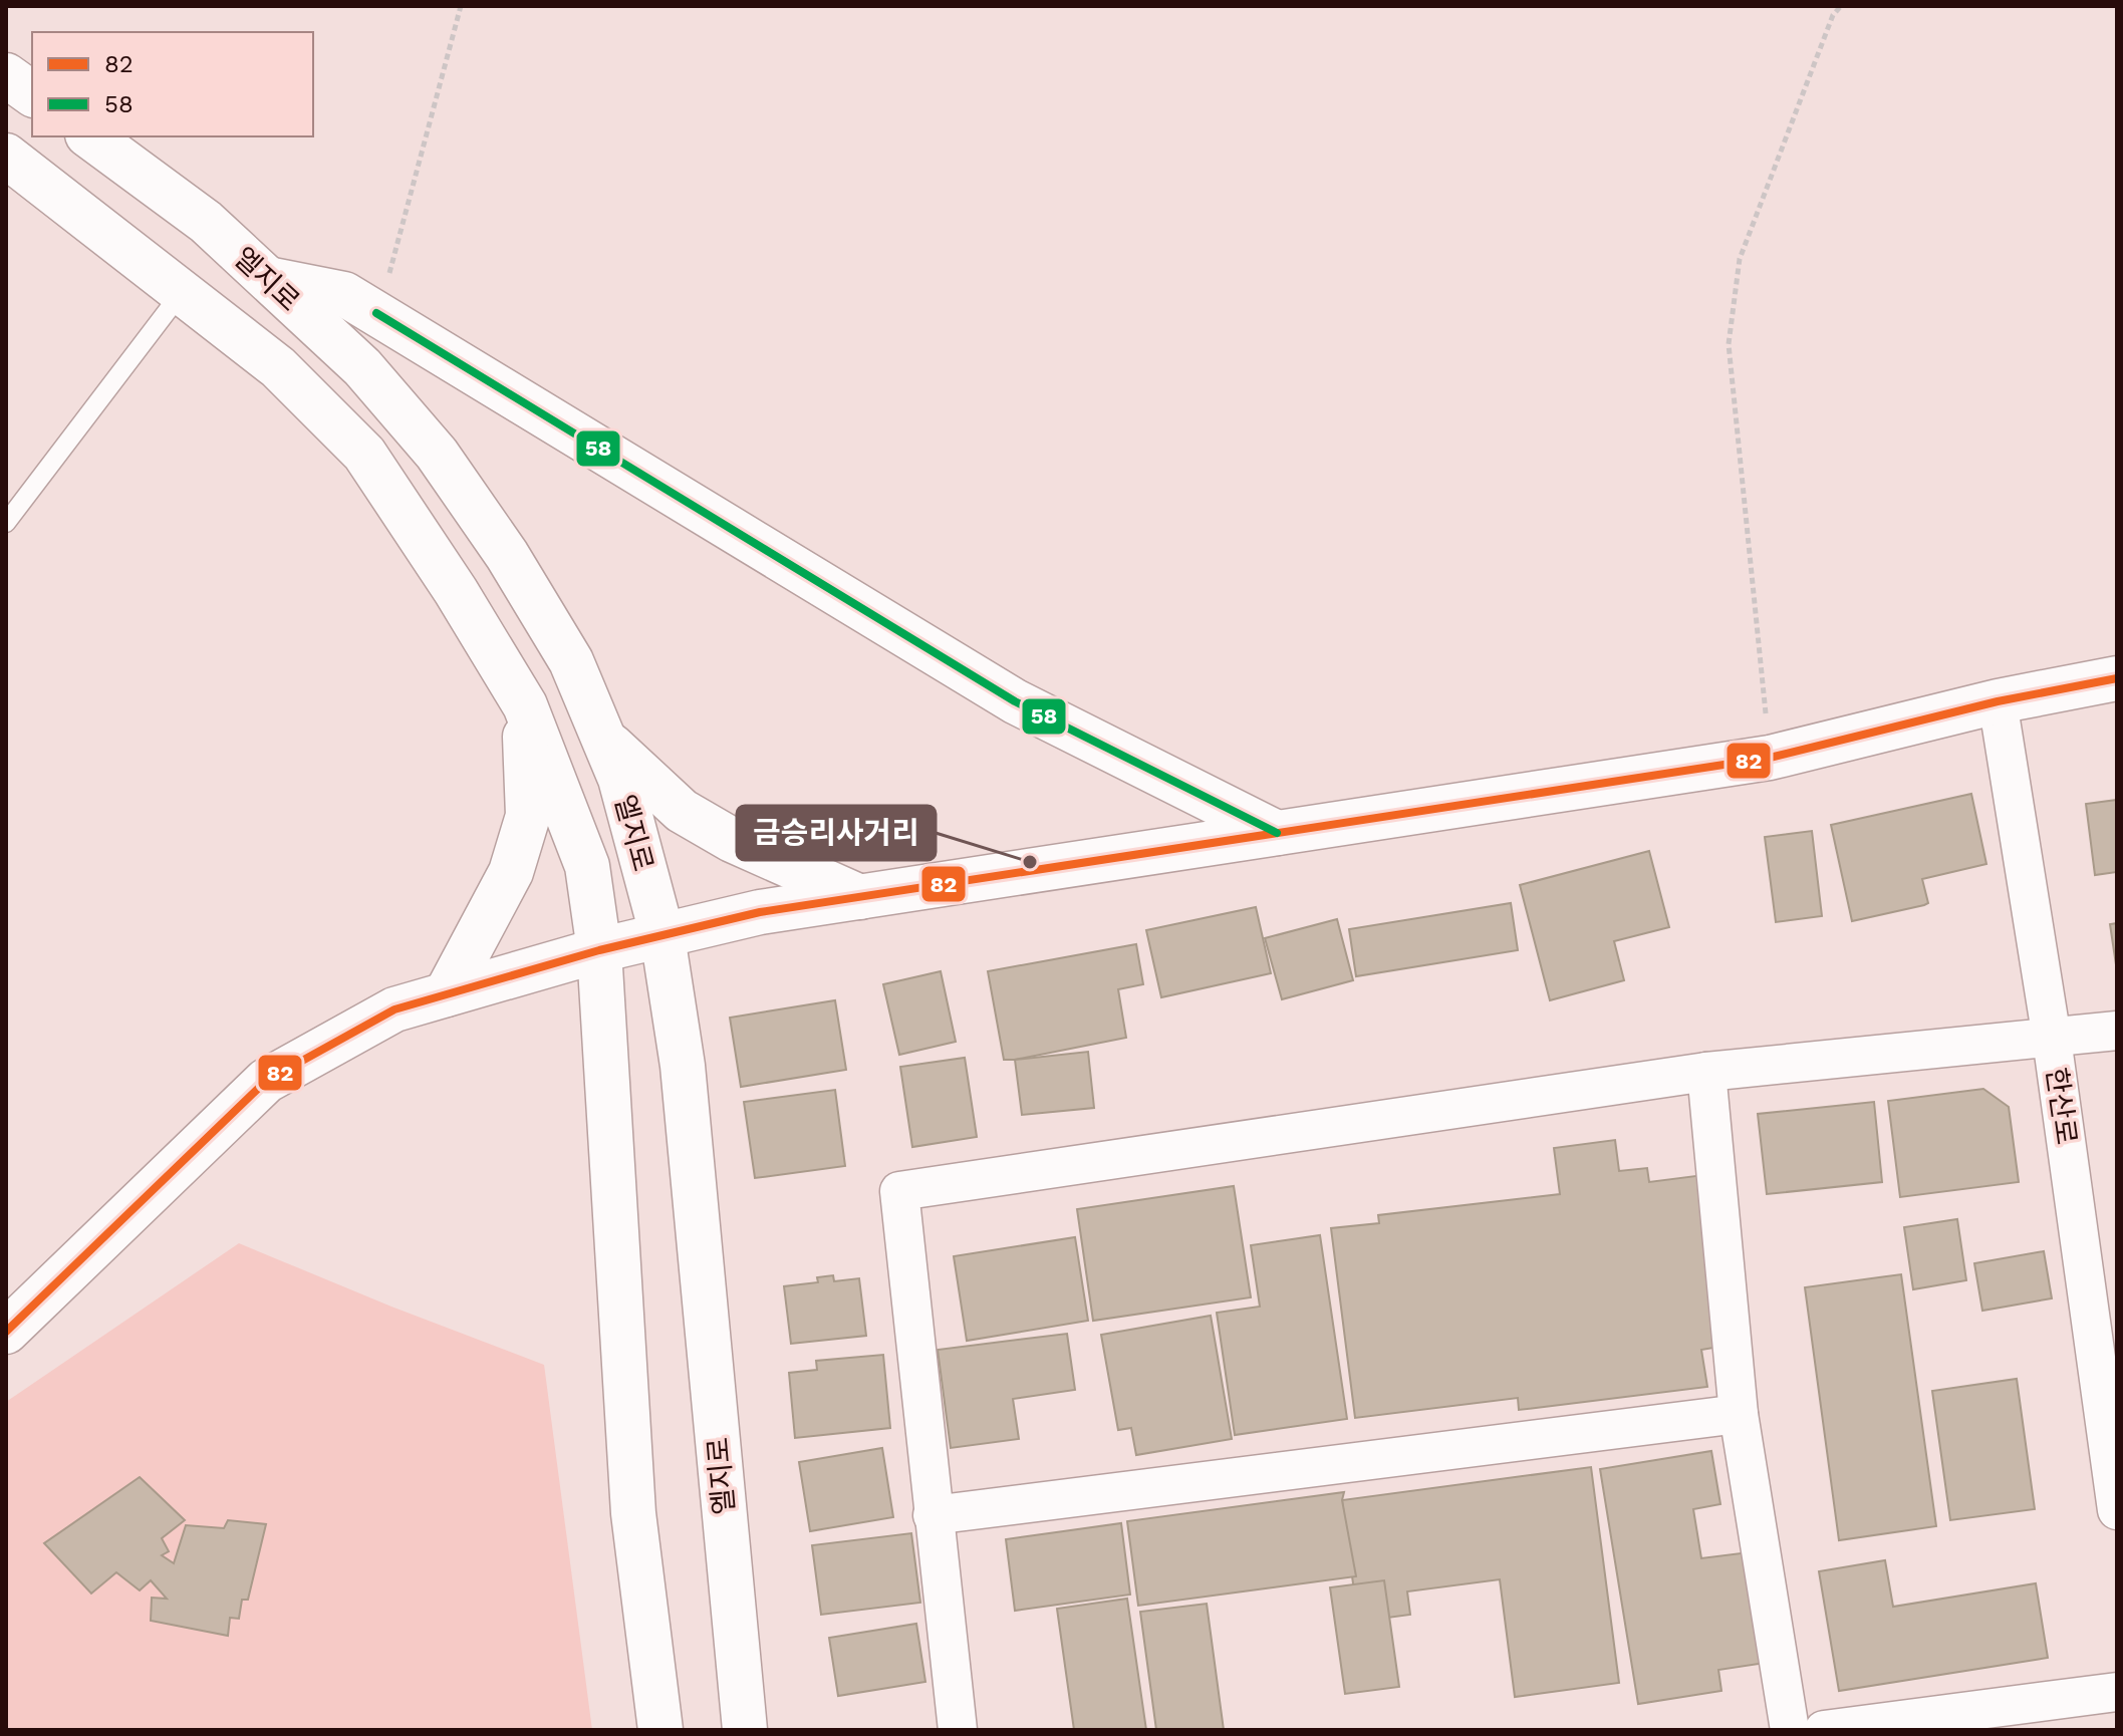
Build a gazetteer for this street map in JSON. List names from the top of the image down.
{
  "streets": {
    "main road": ["엘지로"],
    "street": ["한산로"]
  },
  "places": ["금승리사거리"],
  "lines": ["transit line 58", "transit line 82"],
  "legend": ["82", "58"]
}
